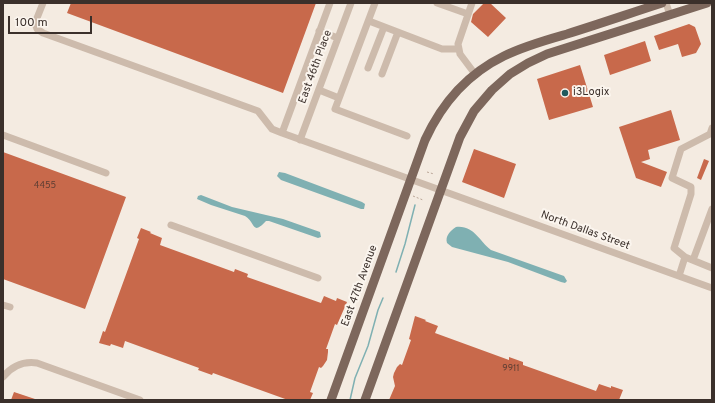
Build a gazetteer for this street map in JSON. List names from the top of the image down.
{
  "streets": {
    "main road": ["East 47th Avenue"],
    "street": ["East 46th Place", "North Dallas Street"]
  },
  "places": ["i3Logix"],
  "house_numbers": ["4455", "9911"],
  "scale_bar": "100 m"
}
